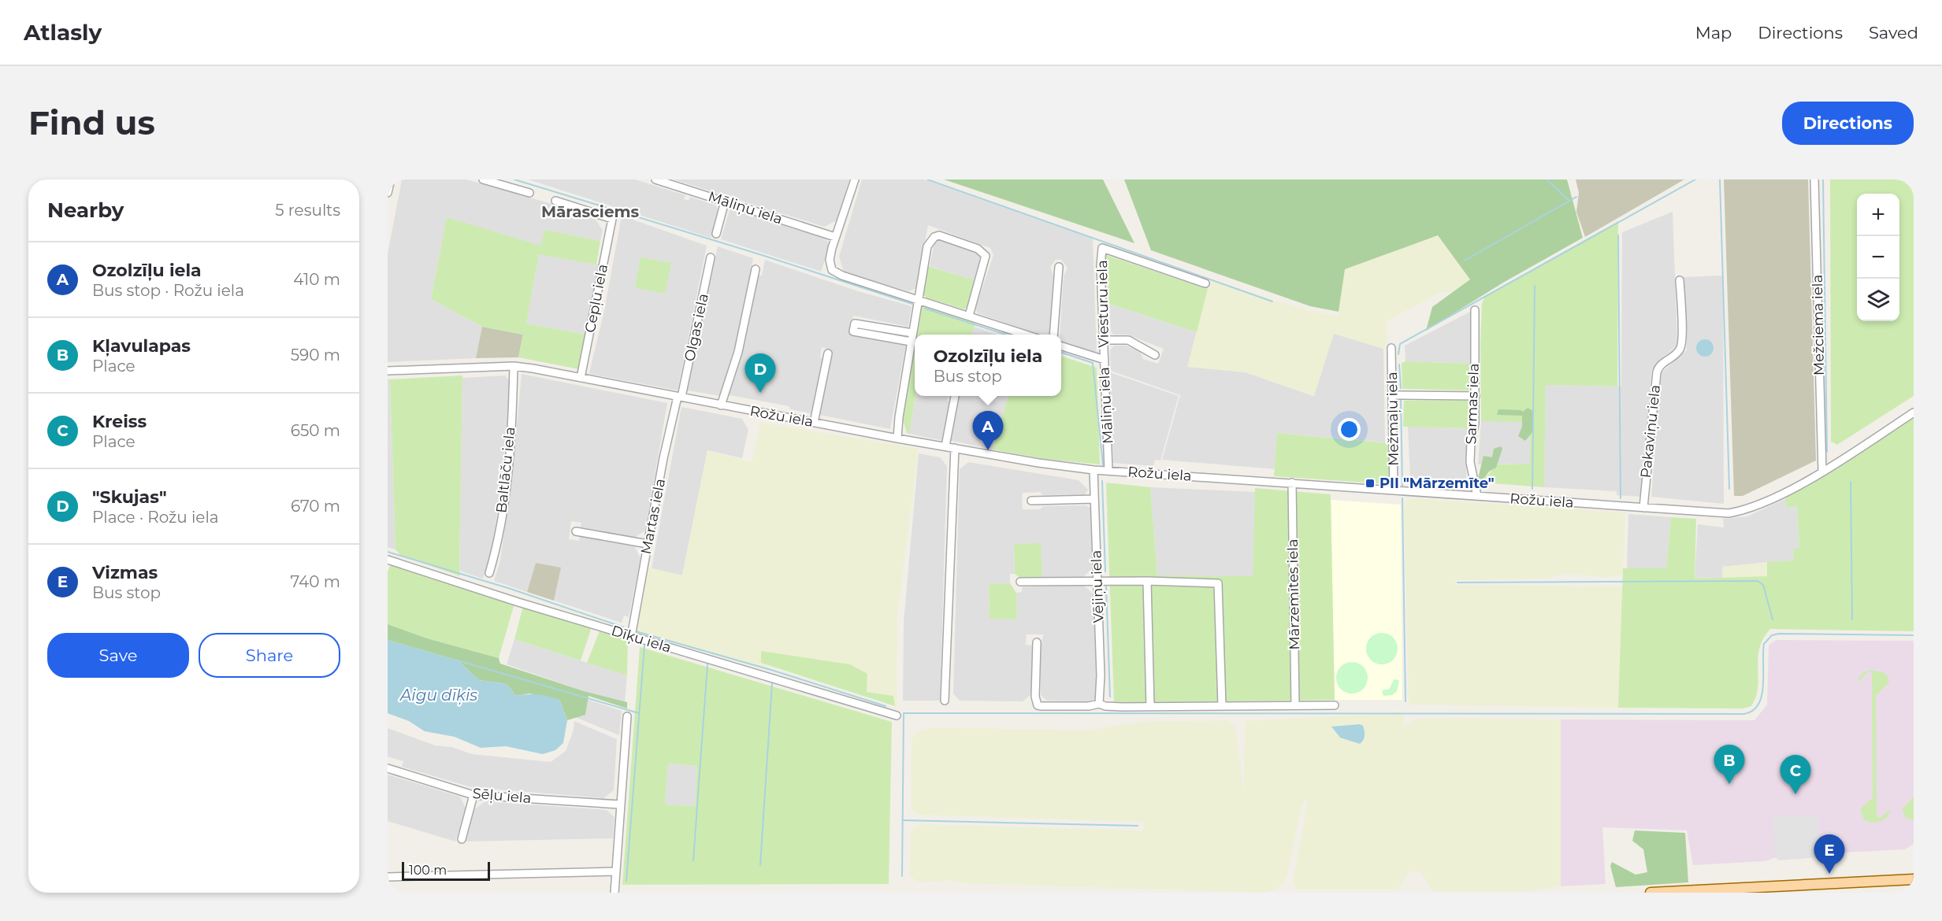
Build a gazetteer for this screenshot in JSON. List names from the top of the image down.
{
  "streets": {
    "street": [
      "Māliņu iela",
      "Cepļu iela",
      "Viesturu iela",
      "Mežciema iela",
      "Olgas iela",
      "Sarmas iela",
      "Rožu iela",
      "Mežmaļu iela",
      "Pakaviņu iela",
      "Baltlāču iela",
      "Martas iela",
      "Vējiņu iela",
      "Mārzemītes iela",
      "Dīķu iela",
      "Sēļu iela"
    ]
  },
  "crossings": [
    ["Māliņu iela", "Viesturu iela"],
    ["Māliņu iela", "Rožu iela"],
    ["Cepļu iela", "Rožu iela"],
    ["Mežciema iela", "Rožu iela"],
    ["Olgas iela", "Rožu iela"],
    ["Olgas iela", "Martas iela"],
    ["Sarmas iela", "Rožu iela"],
    ["Rožu iela", "Mežmaļu iela"],
    ["Rožu iela", "Pakaviņu iela"],
    ["Rožu iela", "Baltlāču iela"],
    ["Rožu iela", "Martas iela"],
    ["Rožu iela", "Vējiņu iela"],
    ["Rožu iela", "Mārzemītes iela"],
    ["Martas iela", "Dīķu iela"]
  ],
  "districts": ["Mārasciems"],
  "water": ["Aigu dīķis"],
  "places": {
    "transit": ["PII \"Mārzemīte\""]
  },
  "scale_bar": "100 m",
  "page": {
    "header": "Atlasly",
    "nav": ["Map", "Directions", "Saved"],
    "buttons": [
      "Directions",
      ["Save", "Share"]
    ],
    "title": "Find us",
    "heading": ["Nearby", "5 results"],
    "map_buttons": ["+", "−"],
    "list": [
      {
        "mark": "A",
        "name": "Ozolzīļu iela",
        "note": "Bus stop · Rožu iela",
        "value": "410 m"
      },
      {
        "mark": "B",
        "name": "Kļavulapas",
        "note": "Place",
        "value": "590 m"
      },
      {
        "mark": "C",
        "name": "Kreiss",
        "note": "Place",
        "value": "650 m"
      },
      {
        "mark": "D",
        "name": "\"Skujas\"",
        "note": "Place · Rožu iela",
        "value": "670 m"
      },
      {
        "mark": "E",
        "name": "Vizmas",
        "note": "Bus stop",
        "value": "740 m"
      }
    ],
    "popup": ["Ozolzīļu iela", "Bus stop"],
    "pins": [
      "D",
      "A",
      "B",
      "C",
      "E"
    ],
    "scale": "100 m"
  }
}
